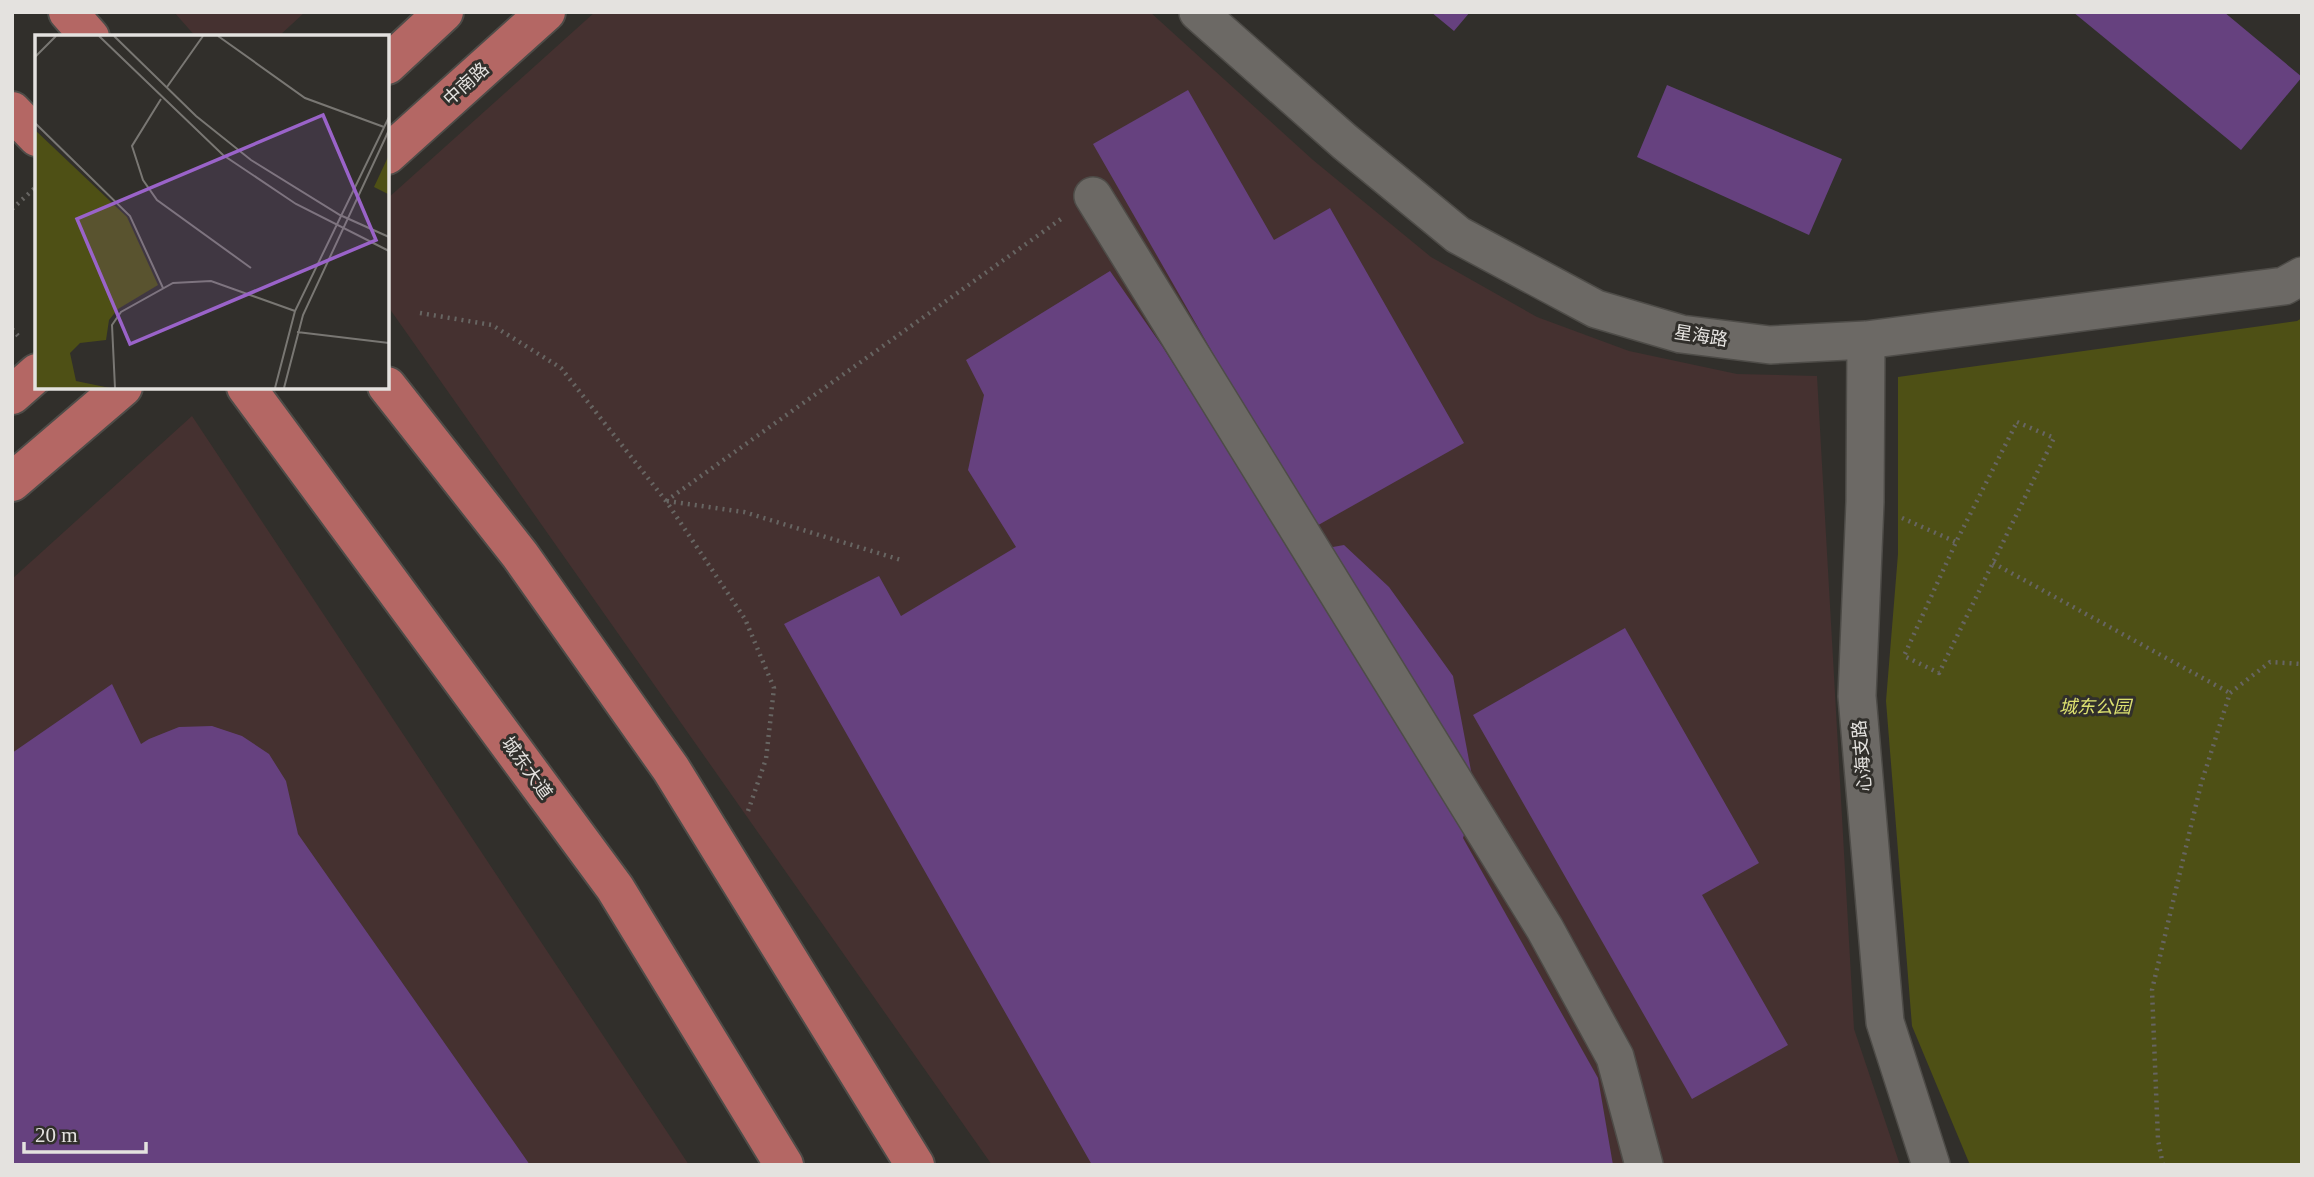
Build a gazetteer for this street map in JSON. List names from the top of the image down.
{
  "streets": {
    "main road": ["中南路", "城东大道"],
    "street": ["星海路", "心海支路"]
  },
  "crossings": [
    ["星海路", "心海支路"]
  ],
  "parks": ["城东公园"],
  "scale_bar": "20 m"
}
